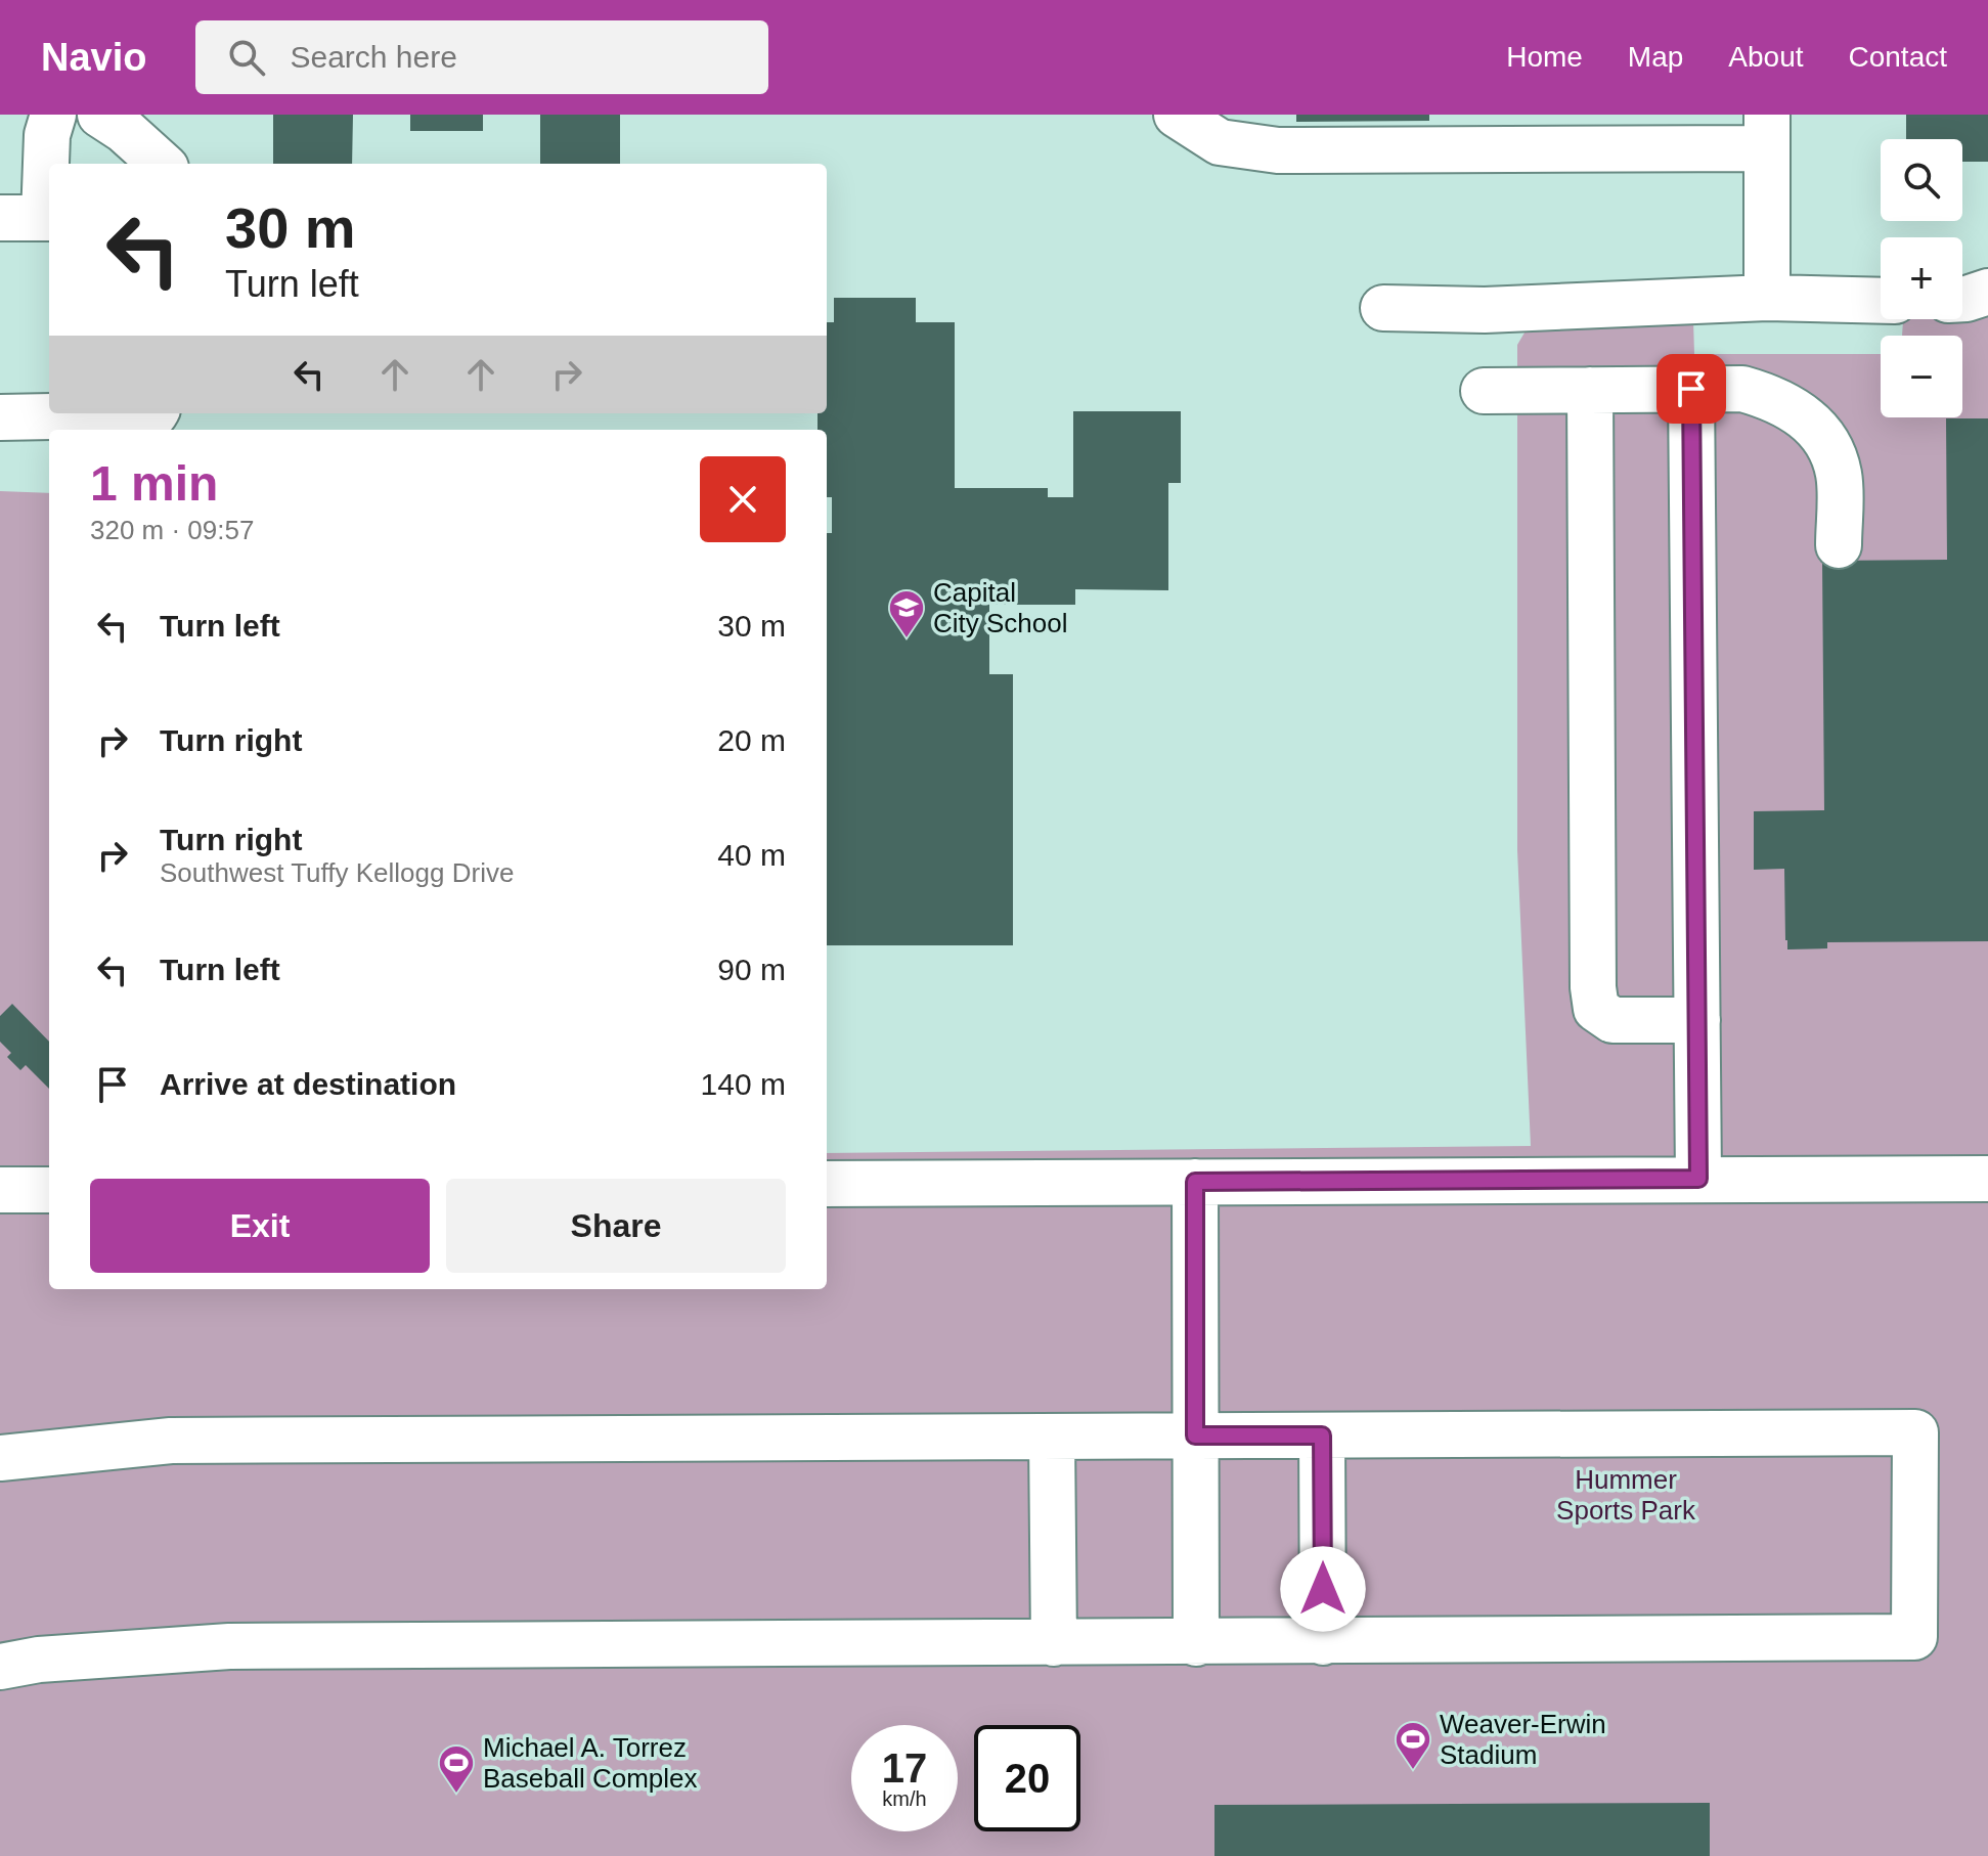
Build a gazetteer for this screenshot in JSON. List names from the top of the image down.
{
  "parks": ["Hummer Sports Park"],
  "places": {
    "school or university": ["Capital City School"],
    "sports": ["Weaver-Erwin Stadium", "Michael A. Torrez Baseball Complex"]
  },
  "page": {
    "header": "Navio",
    "search": "Search here",
    "nav": [
      "Home",
      "Map",
      "About",
      "Contact"
    ],
    "map_buttons": ["+", "−"],
    "turn": ["30 m", "Turn left"],
    "heading": ["1 min", "320 m · 09:57"],
    "list": [
      {
        "name": "Turn left",
        "value": "30 m"
      },
      {
        "name": "Turn right",
        "value": "20 m"
      },
      {
        "name": "Turn right",
        "note": "Southwest Tuffy Kellogg Drive",
        "value": "40 m"
      },
      {
        "name": "Turn left",
        "value": "90 m"
      },
      {
        "name": "Arrive at destination",
        "value": "140 m"
      }
    ],
    "buttons": ["Exit", "Share"],
    "speed": "17 km/h",
    "limit": "20"
  }
}
